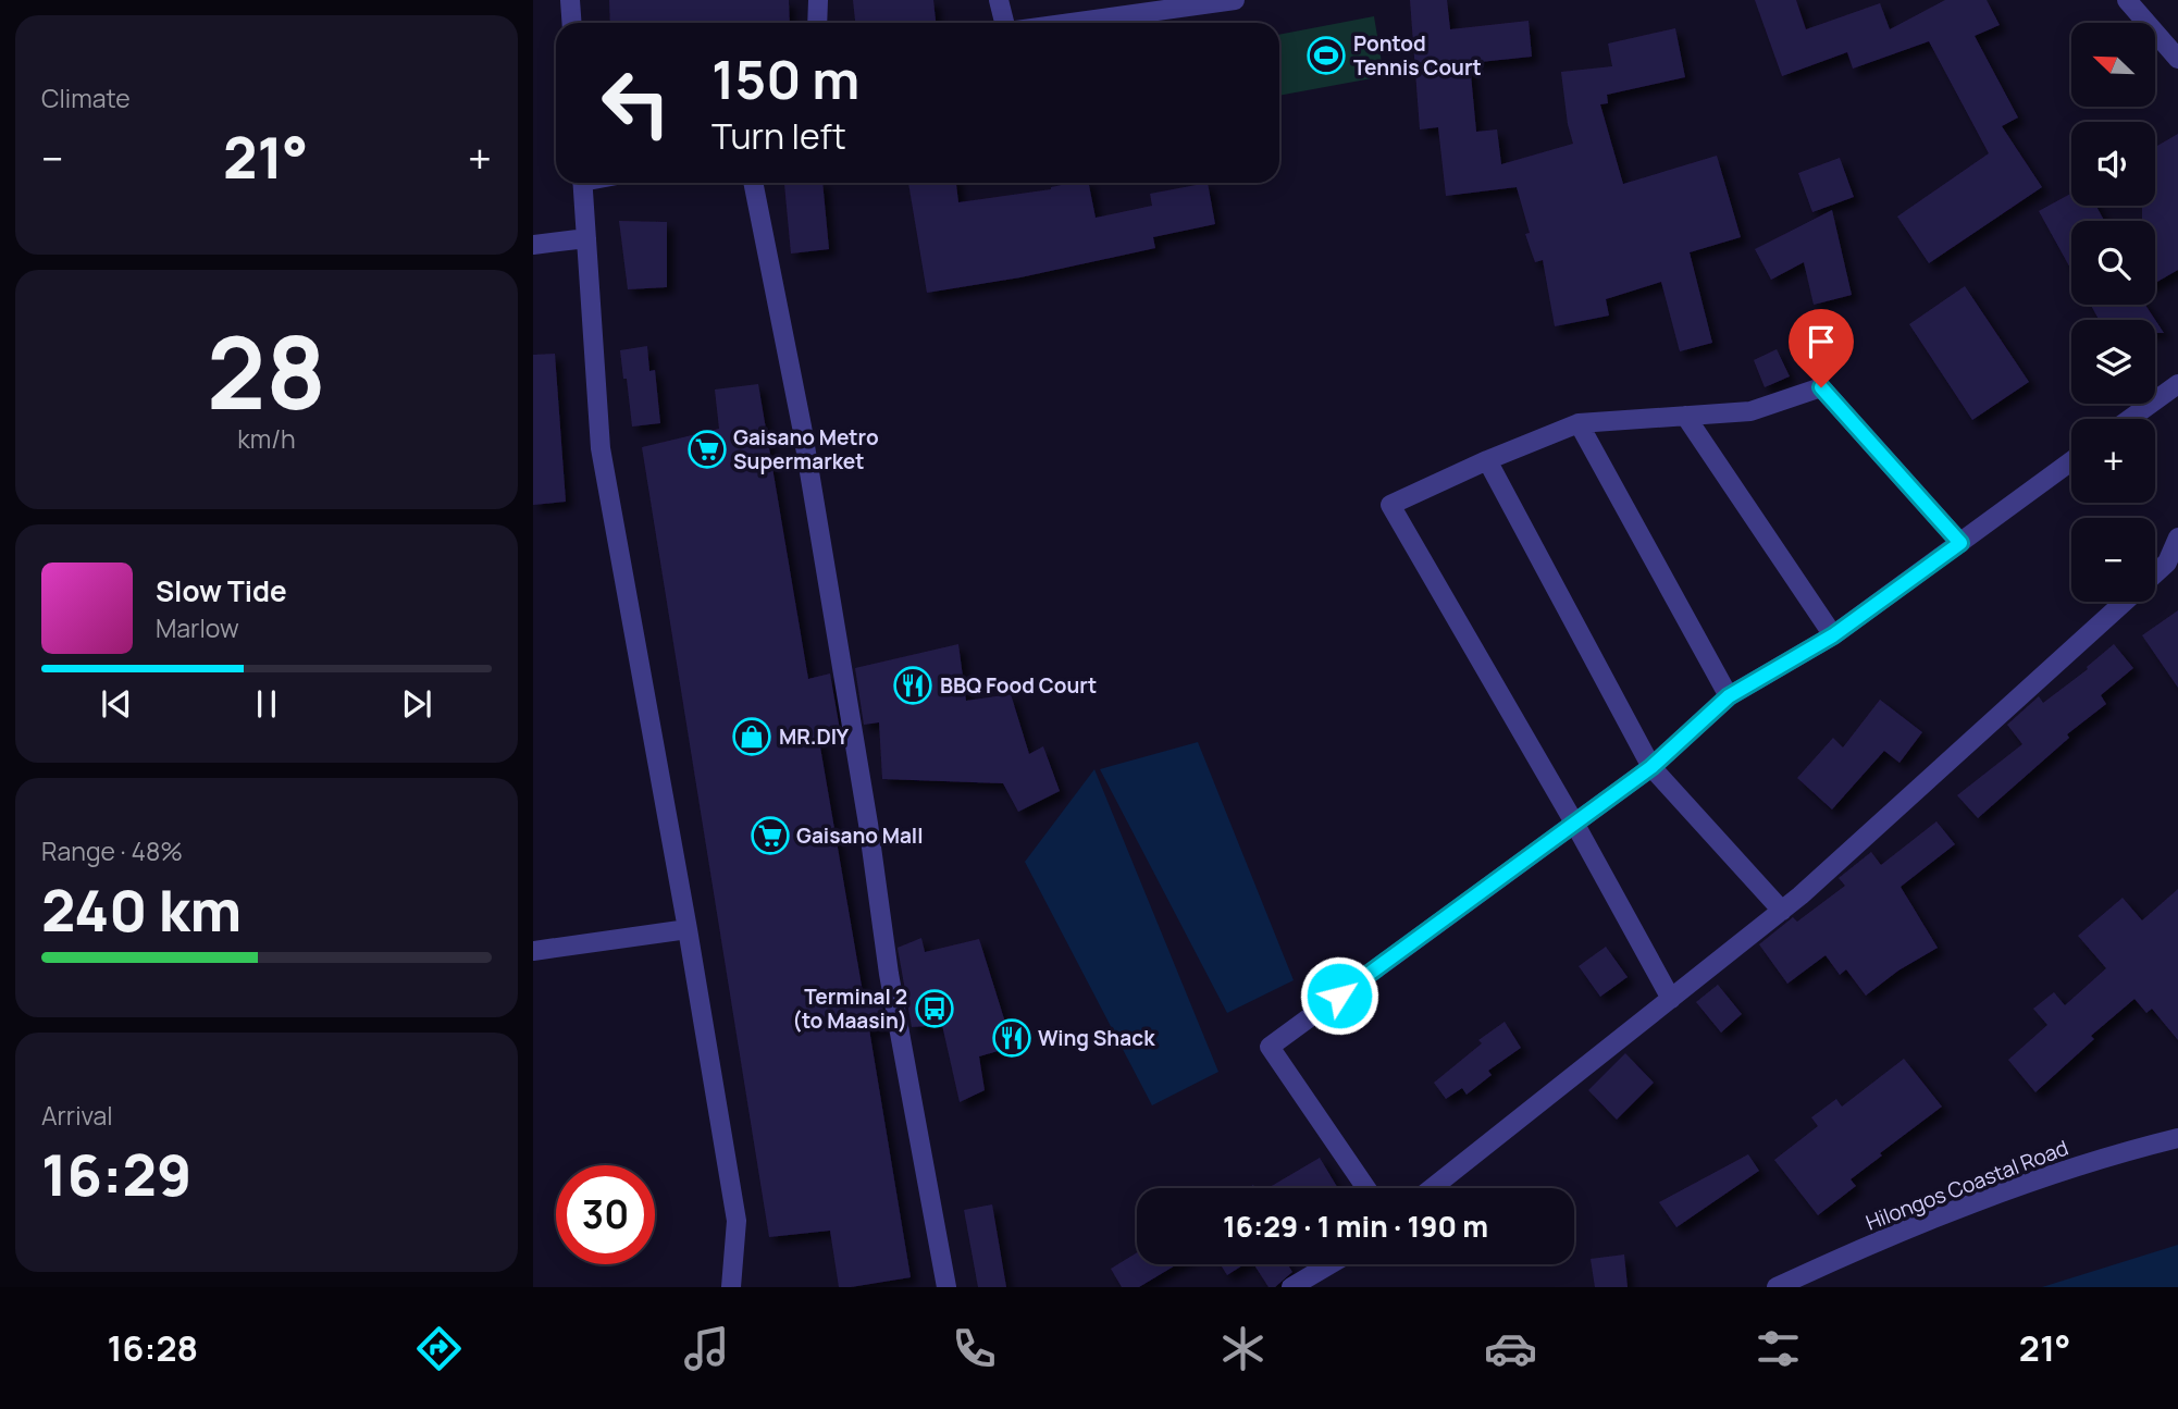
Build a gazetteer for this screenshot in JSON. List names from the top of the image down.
{
  "streets": {
    "street": ["Hilongos Coastal Road"]
  },
  "places": {
    "sports": ["Pontod Tennis Court"],
    "supermarket": ["Gaisano Metro Supermarket", "Gaisano Mall"],
    "restaurant": ["BBQ Food Court", "Wing Shack"],
    "shop": ["MR.DIY"],
    "bus stop": ["Terminal 2 (to Maasin)"]
  },
  "north": "top left",
  "page": {
    "tile": [
      "Climate",
      ["28", "km/h"],
      ["Range · 48%", "240 km"],
      ["Arrival", "16:29"]
    ],
    "map_buttons": ["+", "−"],
    "turn": ["150 m", "Turn left"],
    "heat": ["−", "21°", "+"],
    "song": ["Slow Tide", "Marlow"],
    "limit": "30",
    "trip": "16:29 · 1 min · 190 m",
    "tabs": ["16:28", "21°"]
  }
}
